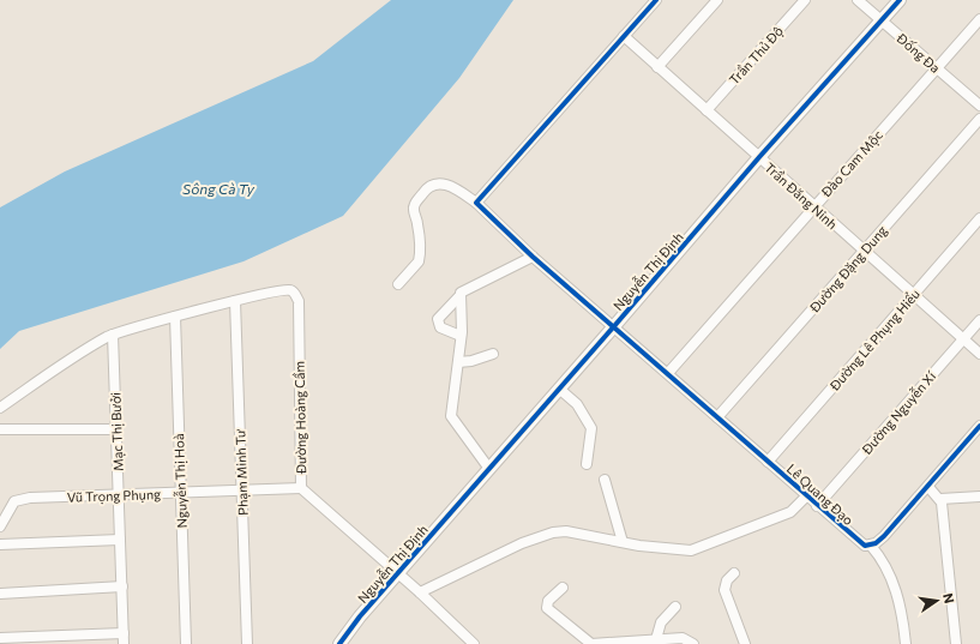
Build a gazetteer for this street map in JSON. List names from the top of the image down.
{
  "streets": {
    "street": [
      "Đống Đa",
      "Trần Thủ Độ",
      "Đào Cam Mộc",
      "Trần Đăng Ninh",
      "Đường Đặng Dung",
      "Nguyễn Thị Định",
      "Đường Lê Phụng Hiểu",
      "Đường Nguyễn Xí",
      "Đường Hoàng Cầm",
      "Mạc Thị Bưởi",
      "Phạm Minh Tư",
      "Nguyễn Thị Hoà",
      "Lê Quang Đạo",
      "Vũ Trọng Phụng"
    ]
  },
  "crossings": [
    ["Đống Đa", "Đào Cam Mộc"],
    ["Đống Đa", "Nguyễn Thị Định"],
    ["Trần Thủ Độ", "Trần Đăng Ninh"],
    ["Đào Cam Mộc", "Trần Đăng Ninh"],
    ["Đào Cam Mộc", "Lê Quang Đạo"],
    ["Trần Đăng Ninh", "Đường Đặng Dung"],
    ["Trần Đăng Ninh", "Nguyễn Thị Định"],
    ["Trần Đăng Ninh", "Đường Lê Phụng Hiểu"],
    ["Trần Đăng Ninh", "Đường Nguyễn Xí"],
    ["Đường Đặng Dung", "Lê Quang Đạo"],
    ["Nguyễn Thị Định", "Đường Hoàng Cầm"],
    ["Nguyễn Thị Định", "Lê Quang Đạo"],
    ["Đường Lê Phụng Hiểu", "Lê Quang Đạo"],
    ["Đường Nguyễn Xí", "Lê Quang Đạo"],
    ["Đường Hoàng Cầm", "Phạm Minh Tư"],
    ["Đường Hoàng Cầm", "Vũ Trọng Phụng"],
    ["Mạc Thị Bưởi", "Vũ Trọng Phụng"],
    ["Phạm Minh Tư", "Vũ Trọng Phụng"],
    ["Nguyễn Thị Hoà", "Vũ Trọng Phụng"]
  ],
  "water": ["Sông Cà Ty"],
  "north": "right"
}
